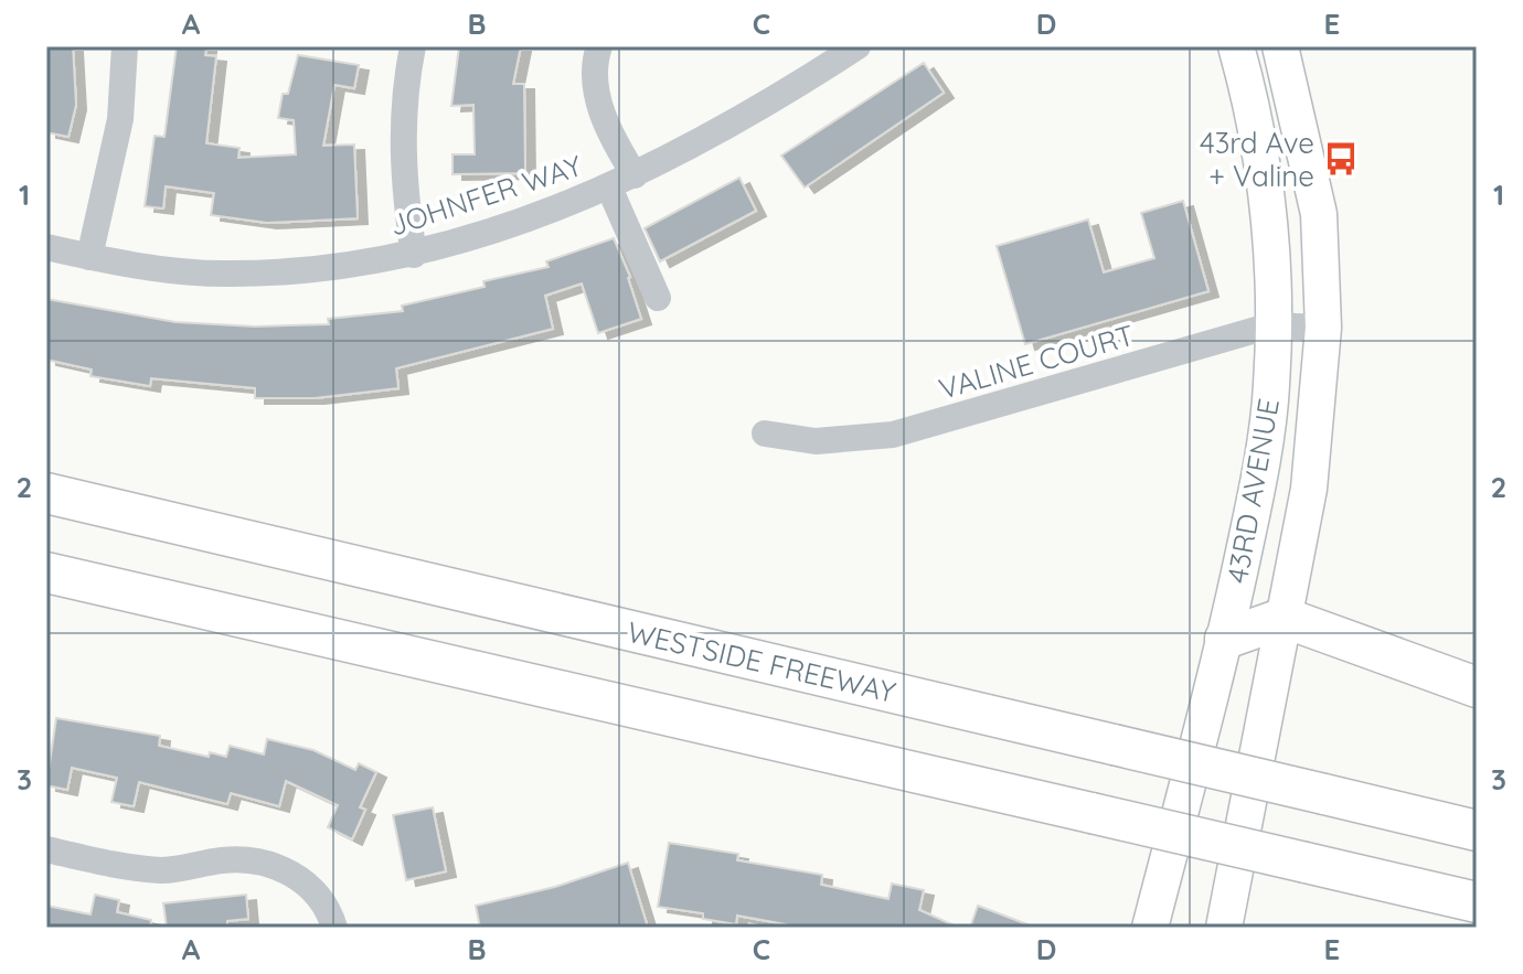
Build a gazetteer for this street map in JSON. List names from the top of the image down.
{
  "streets": {
    "highway": ["WESTSIDE FREEWAY"],
    "main road": ["43RD AVENUE"],
    "street": ["JOHNFER WAY", "VALINE COURT"]
  },
  "crossings": [
    ["VALINE COURT", "43RD AVENUE"]
  ],
  "places": {
    "bus stop": ["43rd Ave + Valine"]
  },
  "grid": {
    "columns": [
      "A",
      "B",
      "C",
      "D",
      "E"
    ],
    "rows": ["1", "2", "3"]
  }
}
